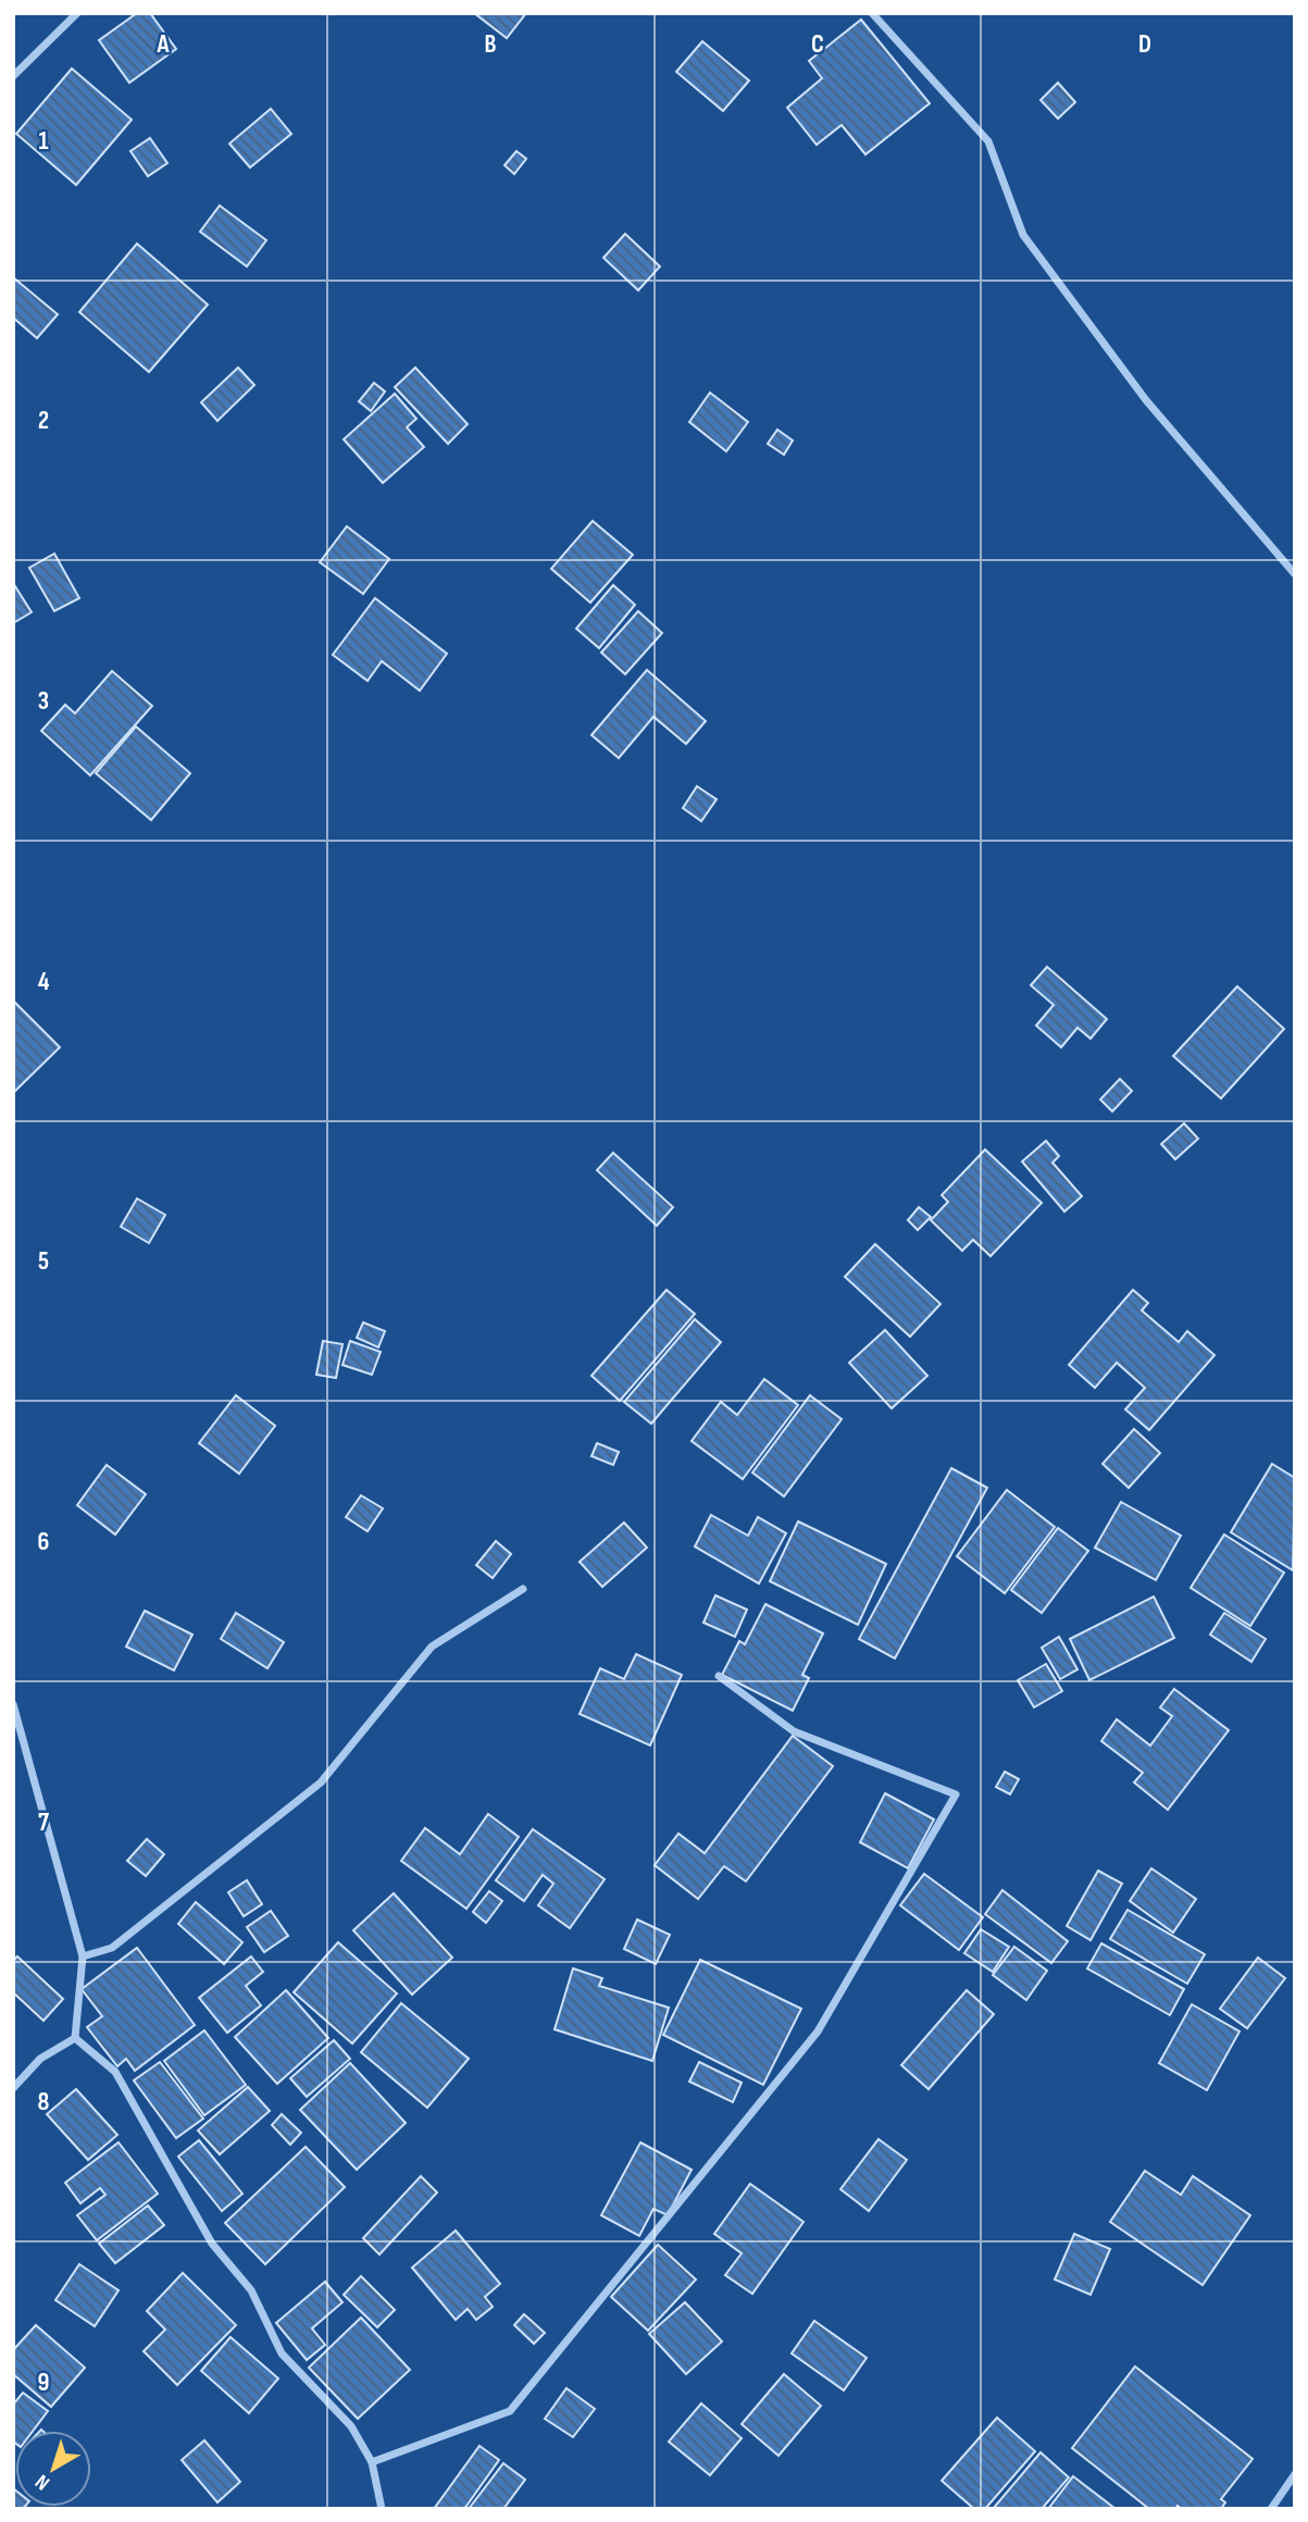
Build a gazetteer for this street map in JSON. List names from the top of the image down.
{
  "north": "bottom left",
  "grid": {
    "columns": [
      "A",
      "B",
      "C",
      "D"
    ],
    "rows": [
      "1",
      "2",
      "3",
      "4",
      "5",
      "6",
      "7",
      "8",
      "9"
    ]
  }
}
